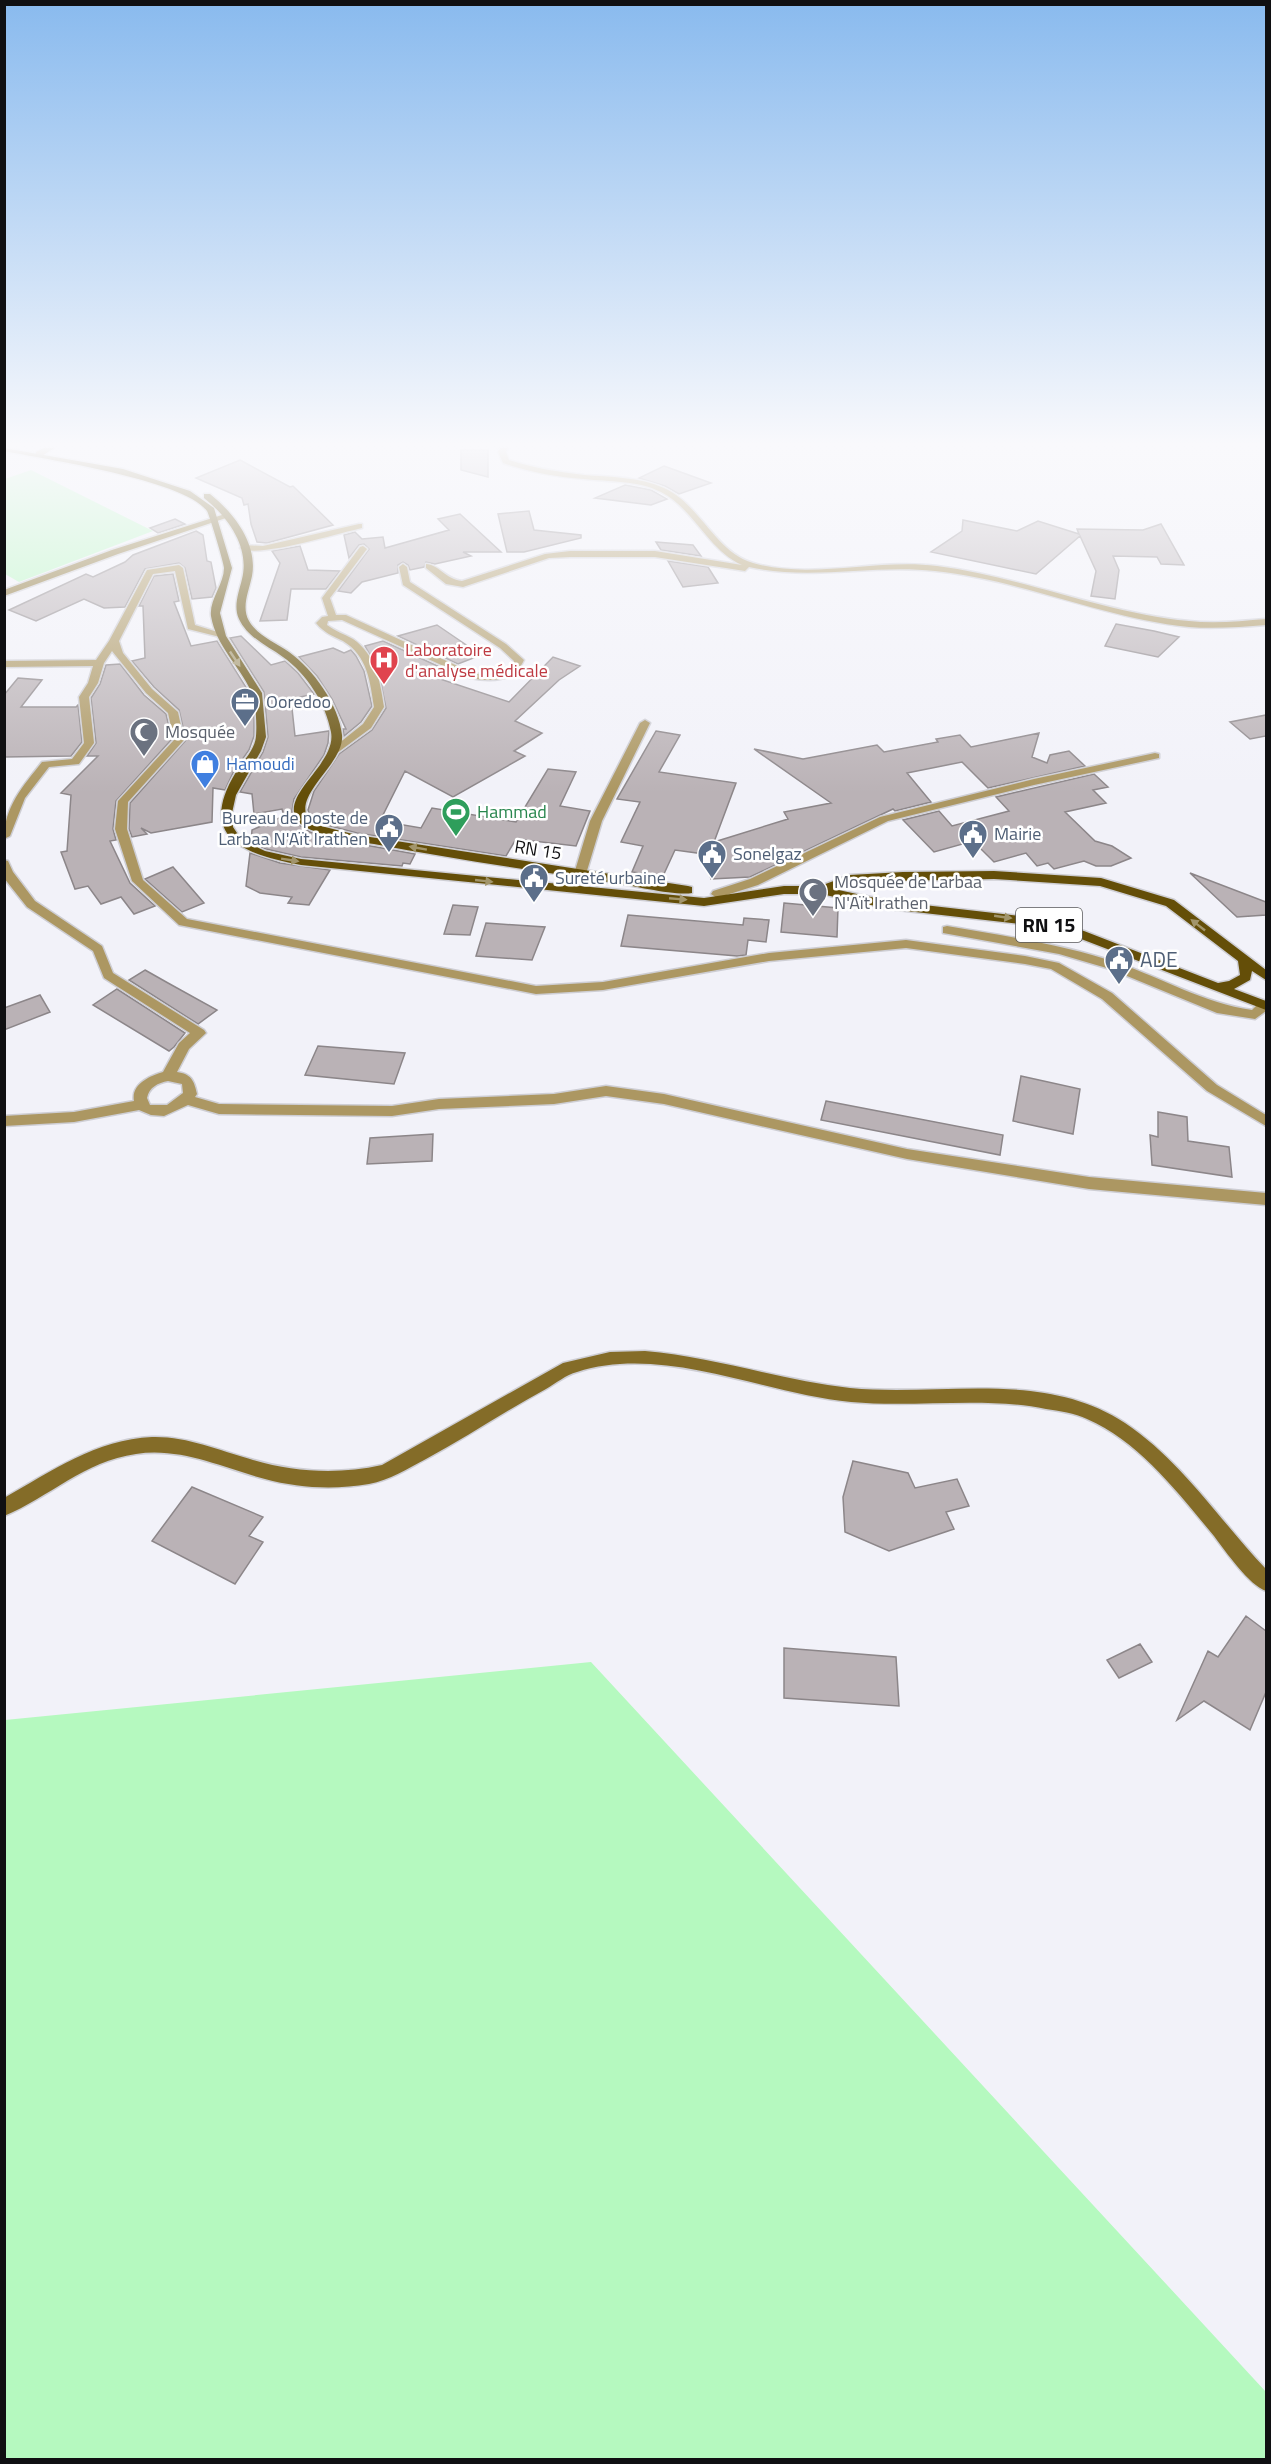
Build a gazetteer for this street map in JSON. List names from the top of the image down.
{
  "streets": {
    "main road": ["RN 15"]
  },
  "places": {
    "hospital": ["Laboratoire d'analyse médicale"],
    "office": ["Ooredoo"],
    "mosque": ["Mosquée", "Mosquée de Larbaa N'Aït Irathen"],
    "shop": ["Hamoudi"],
    "sports": ["Hammad"],
    "public building": [
      "Bureau de poste de Larbaa N'Aït Irathen",
      "Mairie",
      "Sonelgaz",
      "Sureté urbaine",
      "ADE"
    ]
  }
}
